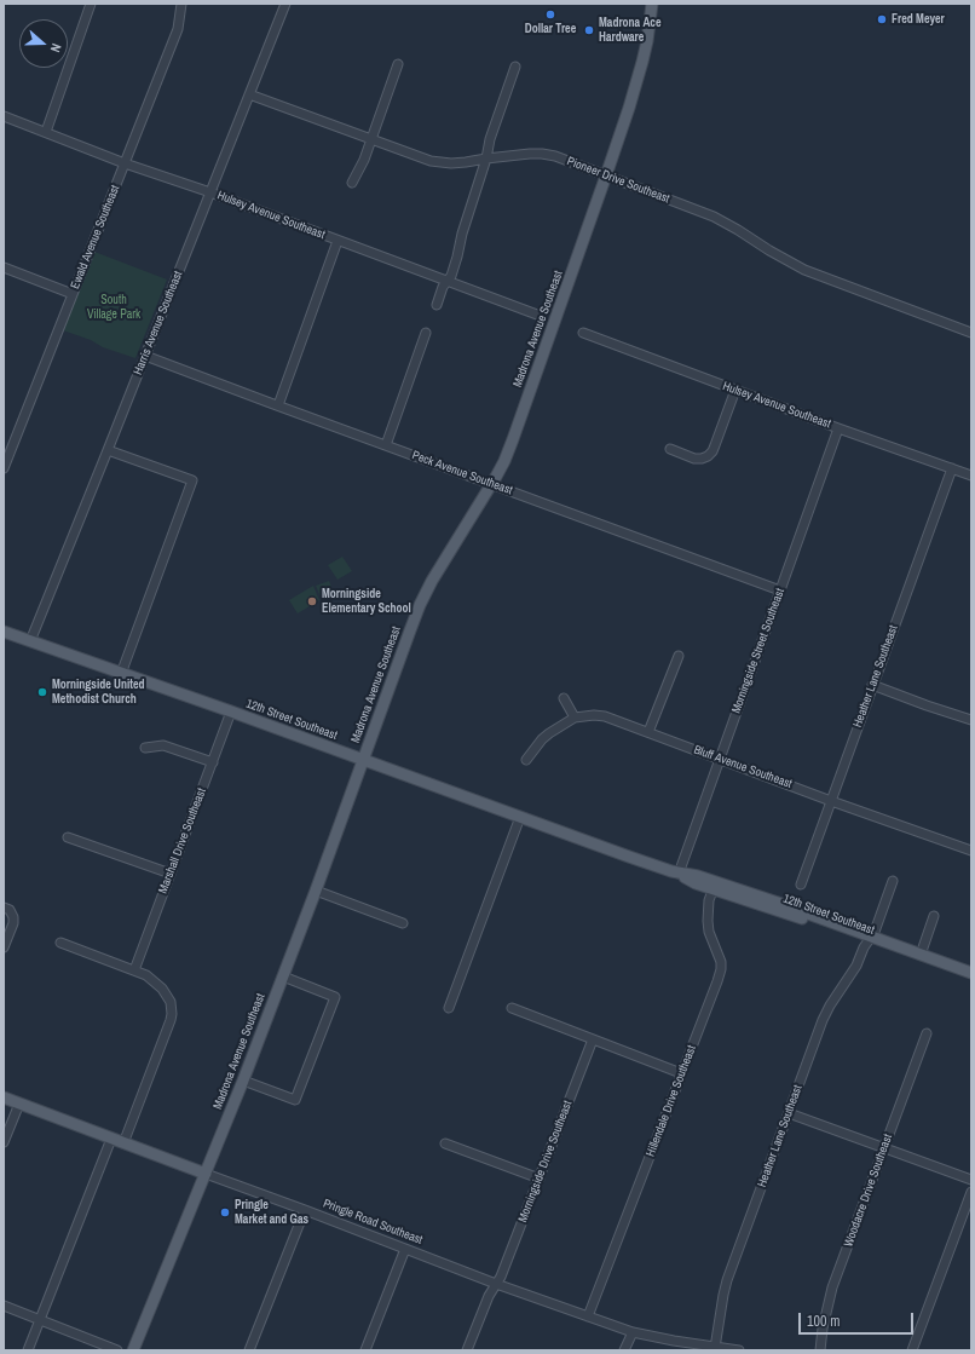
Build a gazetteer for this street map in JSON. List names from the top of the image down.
{
  "streets": {
    "main road": ["Madrona Avenue Southeast", "12th Street Southeast", "Pringle Road Southeast"],
    "street": [
      "Pioneer Drive Southeast",
      "Hulsey Avenue Southeast",
      "Ewald Avenue Southeast",
      "Harris Avenue Southeast",
      "Peck Avenue Southeast",
      "Morningside Street Southeast",
      "Heather Lane Southeast",
      "Bluff Avenue Southeast",
      "Marshall Drive Southeast",
      "Hillendale Drive Southeast",
      "Morningside Drive Southeast",
      "Woodacre Drive Southeast"
    ]
  },
  "crossings": [
    ["Pioneer Drive Southeast", "Harris Avenue Southeast"],
    ["Pioneer Drive Southeast", "Madrona Avenue Southeast"],
    ["Hulsey Avenue Southeast", "Ewald Avenue Southeast"],
    ["Hulsey Avenue Southeast", "Harris Avenue Southeast"],
    ["Hulsey Avenue Southeast", "Morningside Street Southeast"],
    ["Hulsey Avenue Southeast", "Heather Lane Southeast"],
    ["Harris Avenue Southeast", "Peck Avenue Southeast"],
    ["Harris Avenue Southeast", "12th Street Southeast"],
    ["Madrona Avenue Southeast", "Peck Avenue Southeast"],
    ["Madrona Avenue Southeast", "12th Street Southeast"],
    ["Madrona Avenue Southeast", "Pringle Road Southeast"],
    ["Peck Avenue Southeast", "Morningside Street Southeast"],
    ["Morningside Street Southeast", "12th Street Southeast"],
    ["Morningside Street Southeast", "Bluff Avenue Southeast"],
    ["Heather Lane Southeast", "12th Street Southeast"],
    ["Heather Lane Southeast", "Bluff Avenue Southeast"],
    ["Heather Lane Southeast", "Pringle Road Southeast"],
    ["12th Street Southeast", "Marshall Drive Southeast"],
    ["12th Street Southeast", "Hillendale Drive Southeast"],
    ["Hillendale Drive Southeast", "Pringle Road Southeast"],
    ["Morningside Drive Southeast", "Pringle Road Southeast"]
  ],
  "parks": ["South Village Park"],
  "places": [
    "Dollar Tree",
    "Fred Meyer",
    "Madrona Ace Hardware",
    "Morningside Elementary School",
    "Morningside United Methodist Church",
    "Pringle Market and Gas"
  ],
  "scale_bar": "100 m",
  "north": "right"
}
